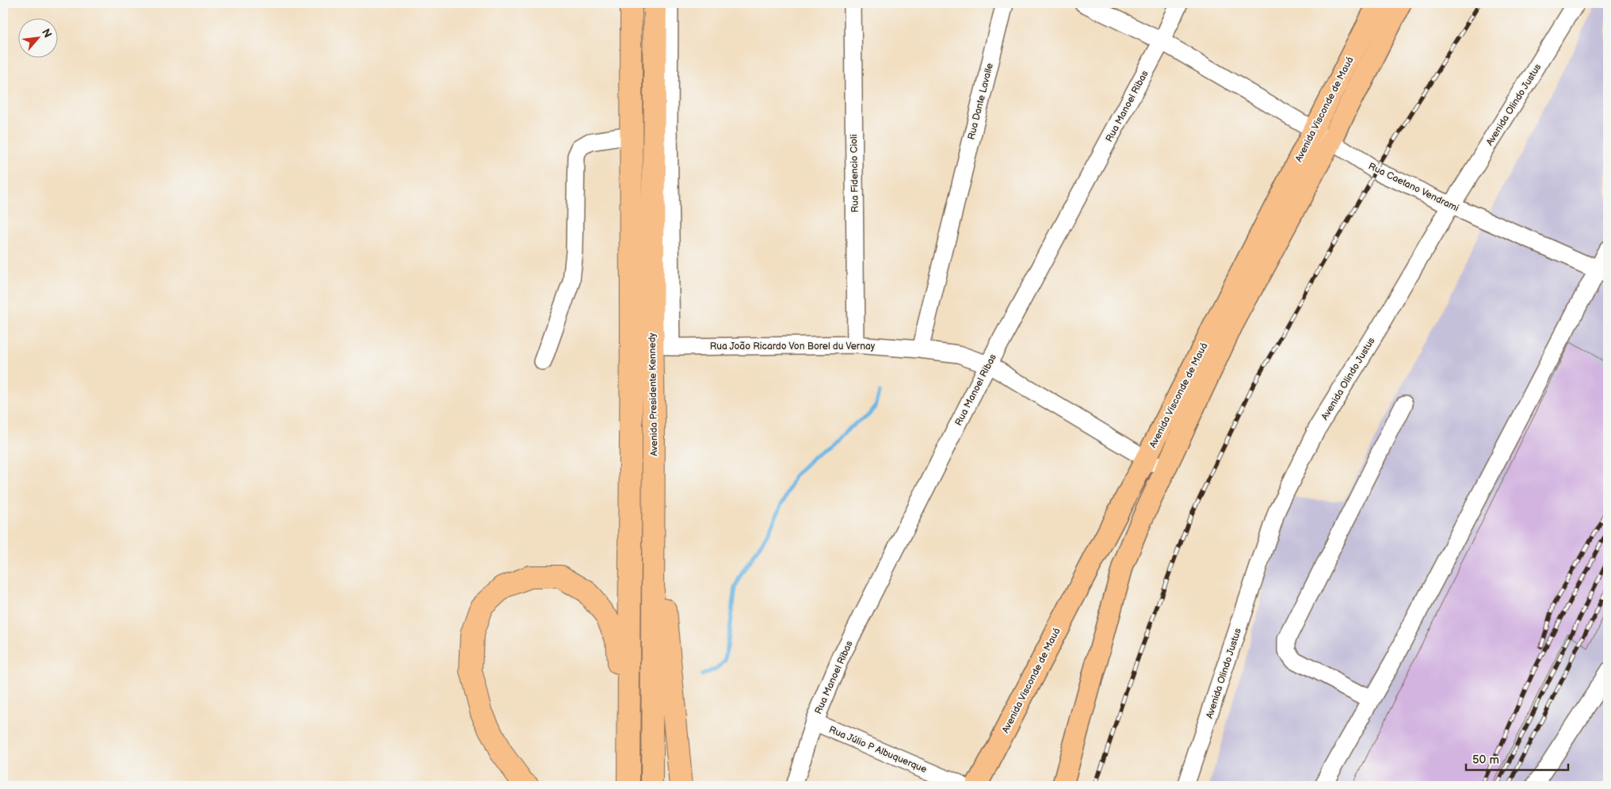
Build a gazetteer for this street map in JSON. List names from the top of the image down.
{
  "streets": {
    "highway": ["Avenida Presidente Kennedy"],
    "main road": ["Avenida Visconde de Mauá"],
    "street": [
      "Rua Dante Lavalle",
      "Avenida Olindo Justus",
      "Rua Manoel Ribas",
      "Rua Fidencio Cioli",
      "Rua Caetano Vendrami",
      "Rua João Ricardo Von Borel du Vernay",
      "Rua Júlio P Albuquerque"
    ]
  },
  "crossings": [
    ["Rua Dante Lavalle", "Rua João Ricardo Von Borel du Vernay"],
    ["Avenida Olindo Justus", "Rua Caetano Vendrami"],
    ["Rua Manoel Ribas", "Rua Caetano Vendrami"],
    ["Rua Manoel Ribas", "Rua João Ricardo Von Borel du Vernay"],
    ["Rua Manoel Ribas", "Rua Júlio P Albuquerque"],
    ["Avenida Visconde de Mauá", "Rua Caetano Vendrami"],
    ["Avenida Visconde de Mauá", "Rua João Ricardo Von Borel du Vernay"],
    ["Rua Fidencio Cioli", "Rua João Ricardo Von Borel du Vernay"],
    ["Rua João Ricardo Von Borel du Vernay", "Avenida Presidente Kennedy"]
  ],
  "scale_bar": "50 m",
  "north": "top right"
}
